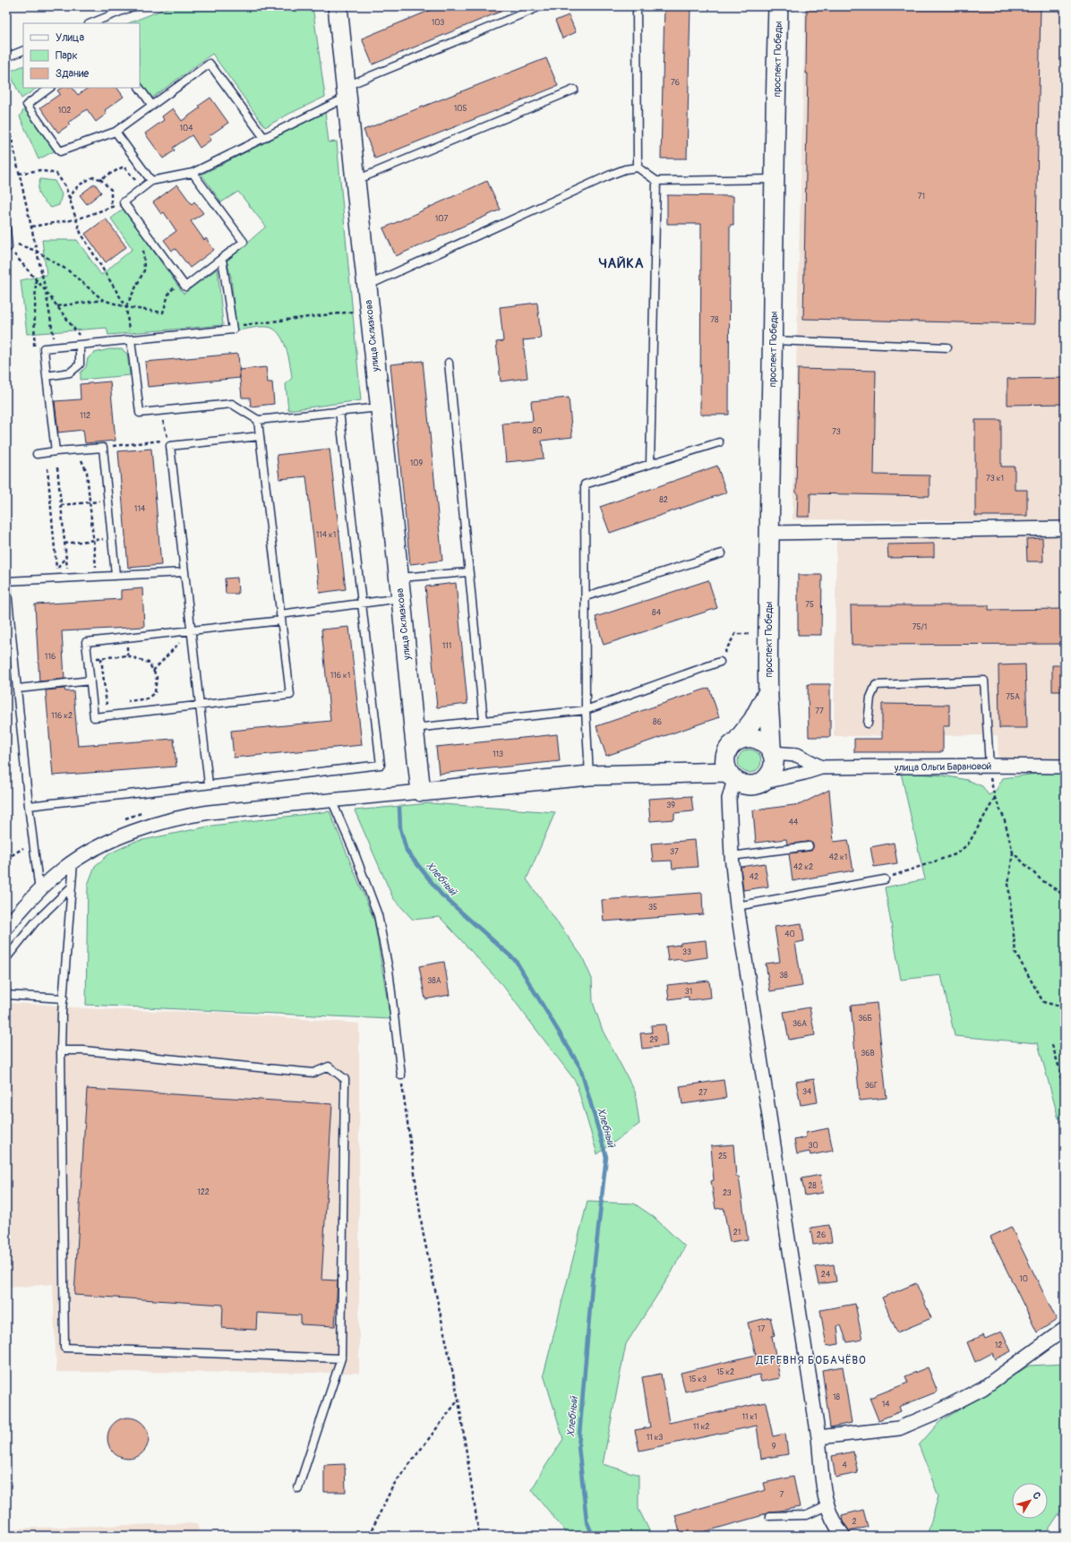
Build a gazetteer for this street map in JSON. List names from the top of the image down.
{
  "streets": {
    "street": ["проспект Победы", "улица Склизкова", "улица Ольги Барановой"]
  },
  "crossings": [
    ["проспект Победы", "улица Ольги Барановой"]
  ],
  "districts": ["ЧАЙКА", "ДЕРЕВНЯ БОБАЧЁВО"],
  "water": ["Хлебный"],
  "house_numbers": [
    "103",
    "76",
    "105",
    "102",
    "104",
    "71",
    "107",
    "78",
    "112",
    "80",
    "73",
    "109",
    "73 к1",
    "82",
    "114",
    "114 к1",
    "75",
    "84",
    "75/1",
    "111",
    "116",
    "116 к1",
    "75А",
    "77",
    "116 к2",
    "86",
    "113",
    "39",
    "44",
    "37",
    "42 к1",
    "42 к2",
    "42",
    "35",
    "40",
    "33",
    "38",
    "38А",
    "31",
    "36Б",
    "36А",
    "29",
    "36В",
    "36Г",
    "34",
    "27",
    "30",
    "25",
    "28",
    "122",
    "23",
    "21",
    "26",
    "24",
    "10",
    "17",
    "12",
    "15 к2",
    "15 к3",
    "18",
    "14",
    "11 к1",
    "11 к2",
    "11 к3",
    "9",
    "4",
    "7",
    "2"
  ],
  "legend": ["Улица", "Парк", "Здание"],
  "north": "top right"
}
